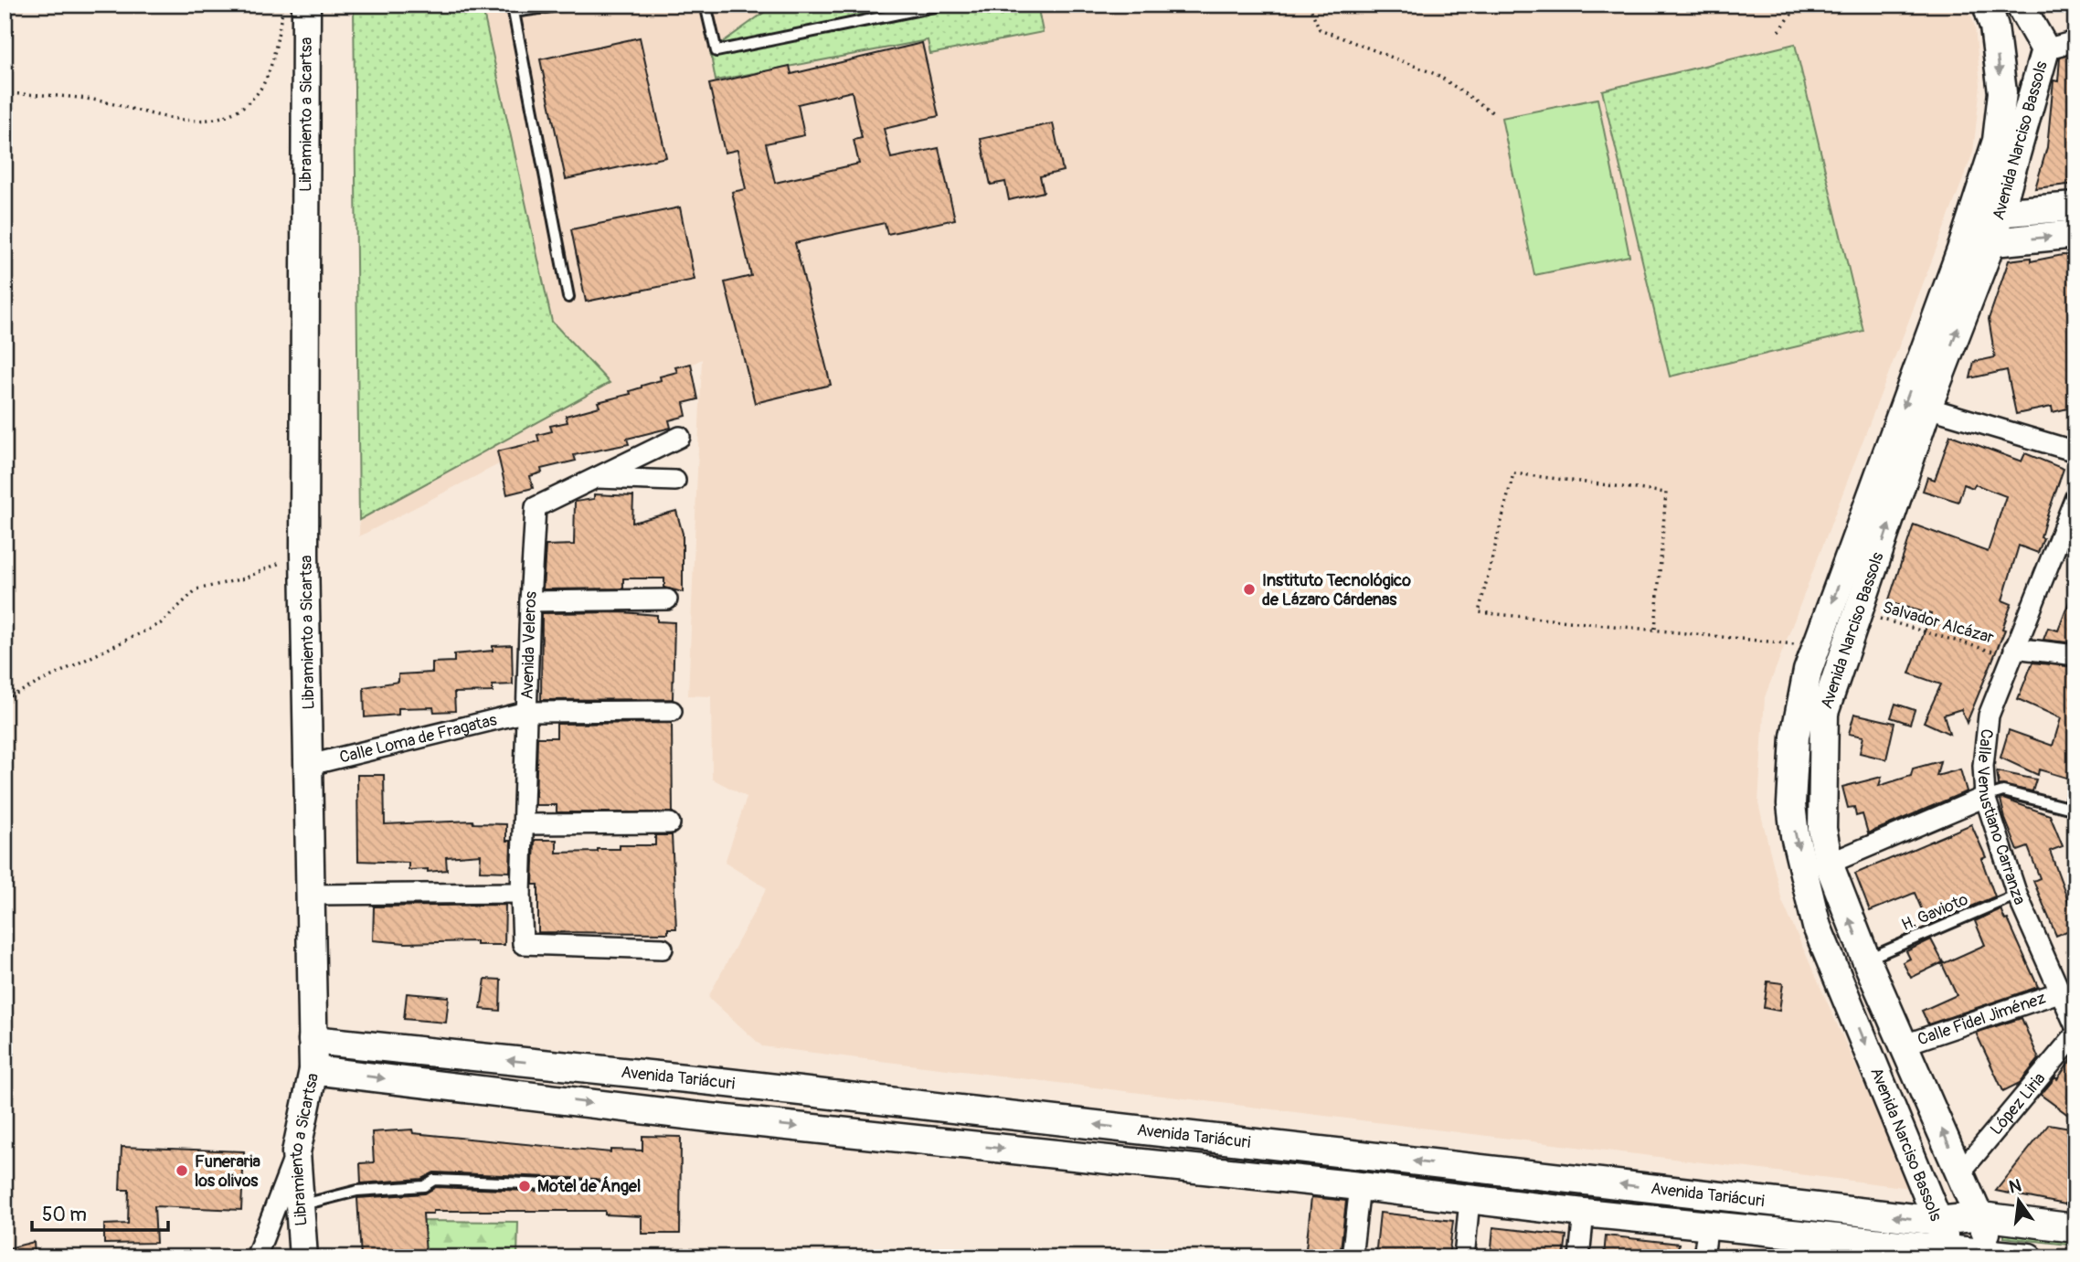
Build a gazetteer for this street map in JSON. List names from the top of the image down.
{
  "streets": {
    "street": [
      "Libramiento a Sicartsa",
      "Avenida Narciso Bassols",
      "Avenida Veleros",
      "Calle Loma de Fragatas",
      "Calle Venustiano Carranza",
      "Calle Fidel Jiménez",
      "Avenida Tariácuri",
      "López Liria"
    ],
    "lane": ["H. Gavioto"],
    "path": ["Salvador Alcázar"]
  },
  "crossings": [
    ["Libramiento a Sicartsa", "Calle Loma de Fragatas"],
    ["Libramiento a Sicartsa", "Avenida Tariácuri"],
    ["Avenida Narciso Bassols", "Salvador Alcázar"],
    ["Avenida Narciso Bassols", "H. Gavioto"],
    ["Avenida Narciso Bassols", "Calle Fidel Jiménez"],
    ["Avenida Narciso Bassols", "Avenida Tariácuri"],
    ["Avenida Narciso Bassols", "López Liria"],
    ["Salvador Alcázar", "Calle Venustiano Carranza"],
    ["Avenida Veleros", "Calle Loma de Fragatas"],
    ["Calle Venustiano Carranza", "H. Gavioto"],
    ["Calle Venustiano Carranza", "Calle Fidel Jiménez"]
  ],
  "places": ["Instituto Tecnológico de Lázaro Cárdenas", "Funeraria los olivos", "Motel de Ángel"],
  "scale_bar": "50 m",
  "north": "top"
}
